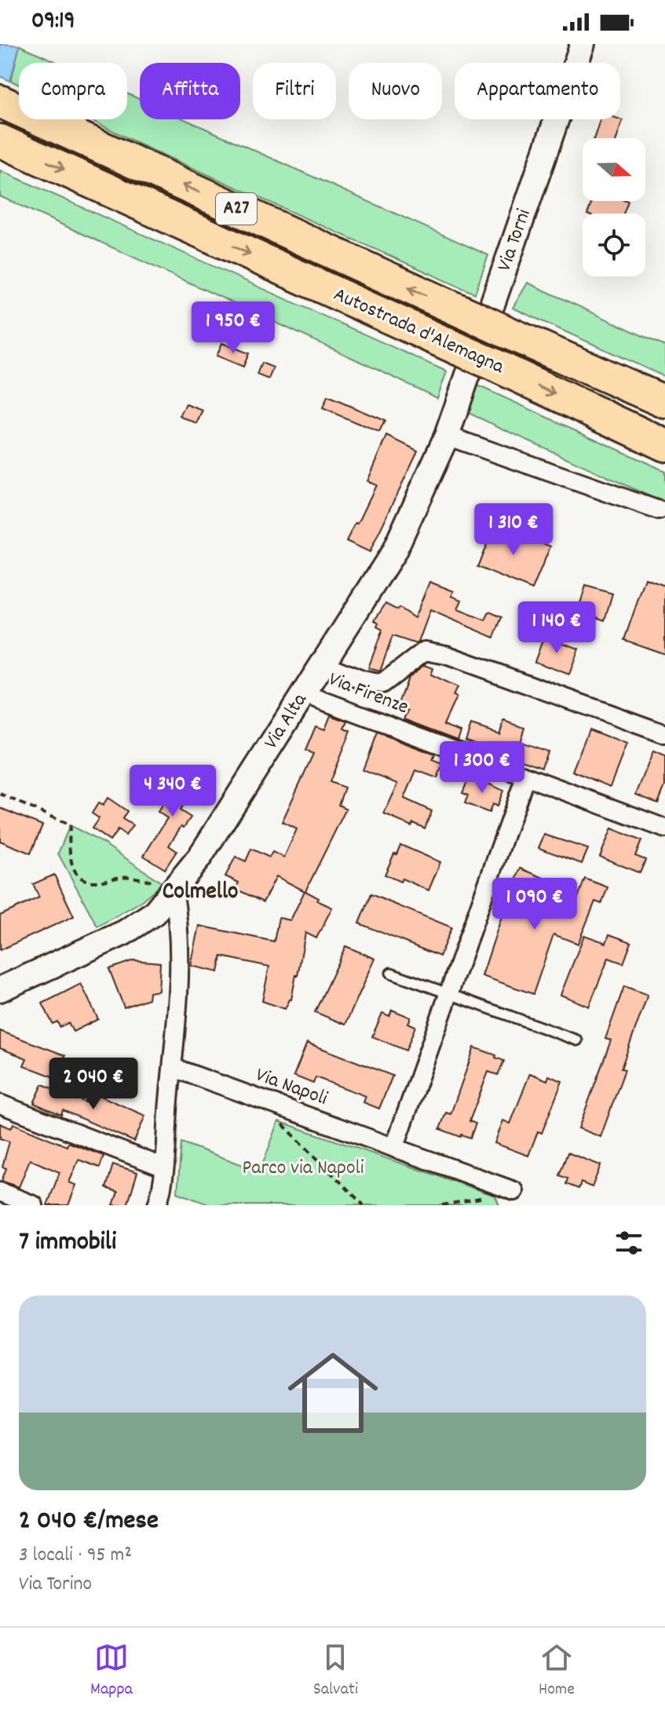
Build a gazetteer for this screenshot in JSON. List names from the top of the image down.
{
  "streets": {
    "highway": ["A27", "Autostrada d'Alemagna"],
    "main road": ["Via Torni", "Via Alta"],
    "street": ["Via Firenze", "Via Napoli"]
  },
  "crossings": [
    ["Via Torni", "Via Alta"],
    ["Via Firenze", "Via Alta"]
  ],
  "districts": ["Colmello"],
  "parks": ["Parco via Napoli"],
  "north": "right",
  "page": {
    "status": "09:19",
    "chip": [
      "Compra",
      "Affitta",
      "Filtri",
      "Nuovo",
      "Appartamento"
    ],
    "price": [
      "1 950 €",
      "1 310 €",
      "1 140 €",
      "1 300 €",
      "4 340 €",
      "1 090 €",
      "2 040 €"
    ],
    "heading": "7 immobili",
    "list": [
      {
        "name": "2 040 €/mese",
        "note": "3 locali · 95 m² · Via Torino"
      }
    ],
    "tabs": ["Mappa", "Salvati", "Home"]
  }
}
